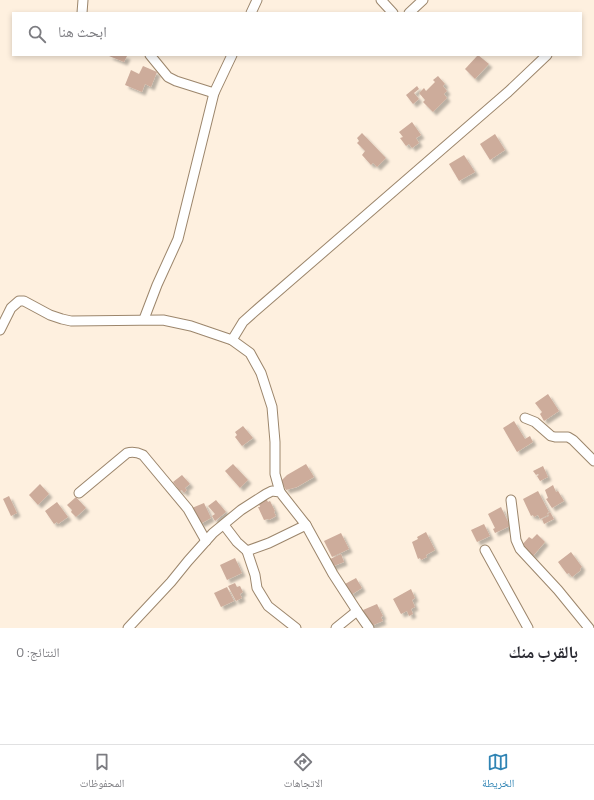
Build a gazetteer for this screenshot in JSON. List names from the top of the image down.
{
  "page": {
    "search": "ابحث هنا",
    "heading": ["بالقرب منك", "النتائج: 0"],
    "nav": ["الخريطة", "الاتجاهات", "المحفوظات"]
  }
}
